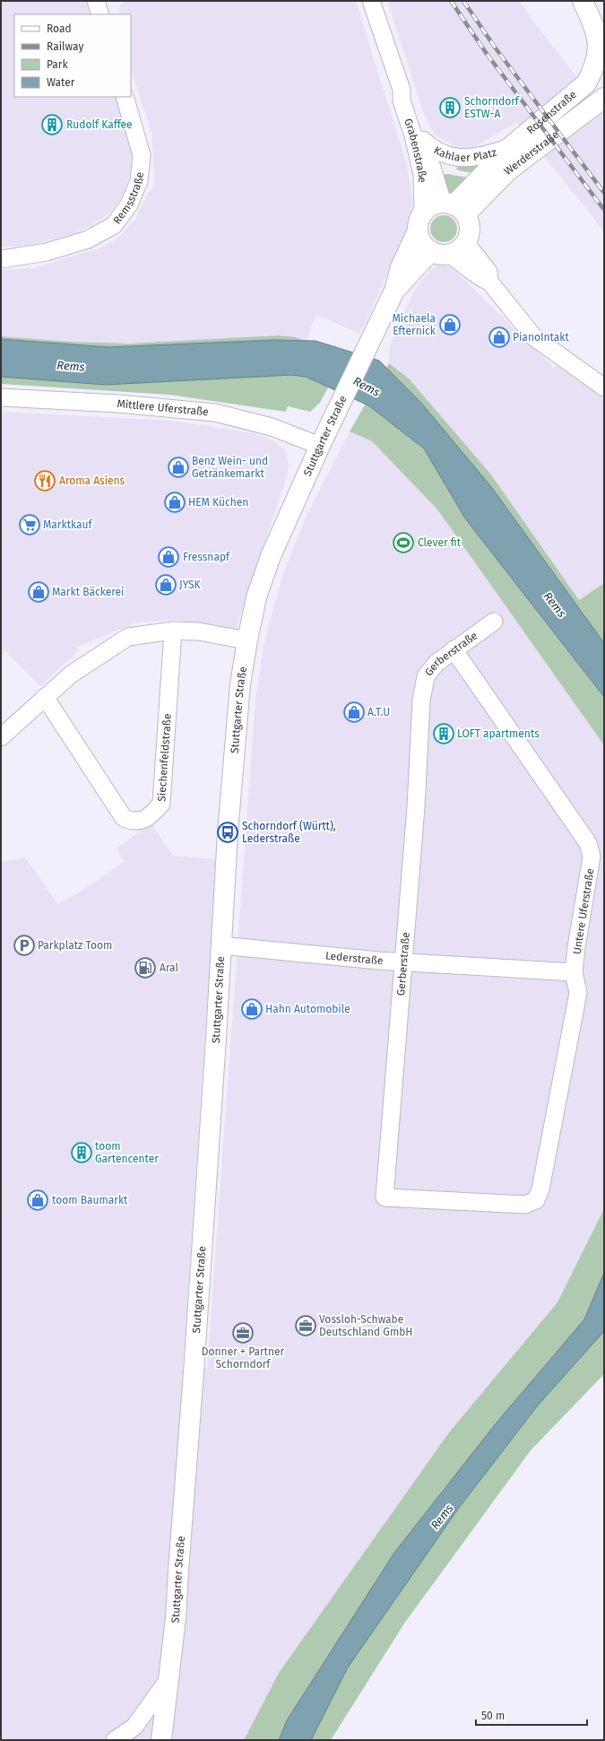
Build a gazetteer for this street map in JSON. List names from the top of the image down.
{
  "streets": {
    "main road": ["Rosenstraße", "Werderstraße", "Stuttgarter Straße"],
    "street": [
      "Kahlaer Platz",
      "Grabenstraße",
      "Remsstraße",
      "Mittlere Uferstraße",
      "Gerberstraße",
      "Siechenfeldstraße",
      "Untere Uferstraße",
      "Lederstraße"
    ]
  },
  "crossings": [
    ["Rosenstraße", "Kahlaer Platz"],
    ["Rosenstraße", "Grabenstraße"],
    ["Rosenstraße", "Werderstraße"],
    ["Rosenstraße", "Stuttgarter Straße"],
    ["Kahlaer Platz", "Grabenstraße"],
    ["Grabenstraße", "Werderstraße"],
    ["Grabenstraße", "Stuttgarter Straße"],
    ["Werderstraße", "Stuttgarter Straße"],
    ["Mittlere Uferstraße", "Stuttgarter Straße"],
    ["Stuttgarter Straße", "Lederstraße"],
    ["Gerberstraße", "Untere Uferstraße"],
    ["Gerberstraße", "Lederstraße"],
    ["Untere Uferstraße", "Lederstraße"]
  ],
  "water": ["Rems"],
  "places": {
    "building": [
      "Schorndorf ESTW-A",
      "Rudolf Kaffee",
      "LOFT apartments",
      "toom Gartencenter"
    ],
    "shop": [
      "Michaela Efternick",
      "PianoIntakt",
      "Benz Wein- und Getränkemarkt",
      "HEM Küchen",
      "Fressnapf",
      "JYSK",
      "Markt Bäckerei",
      "A.T.U",
      "Hahn Automobile",
      "toom Baumarkt"
    ],
    "restaurant": ["Aroma Asiens"],
    "supermarket": ["Marktkauf"],
    "sports": ["Clever fit"],
    "bus stop": ["Schorndorf (Württ), Lederstraße"],
    "parking": ["Parkplatz Toom"],
    "fuel station": ["Aral"],
    "office": ["Vossloh-Schwabe Deutschland GmbH", "Donner + Partner Schorndorf"]
  },
  "legend": [
    "Road",
    "Railway",
    "Park",
    "Water"
  ],
  "scale_bar": "50 m"
}
